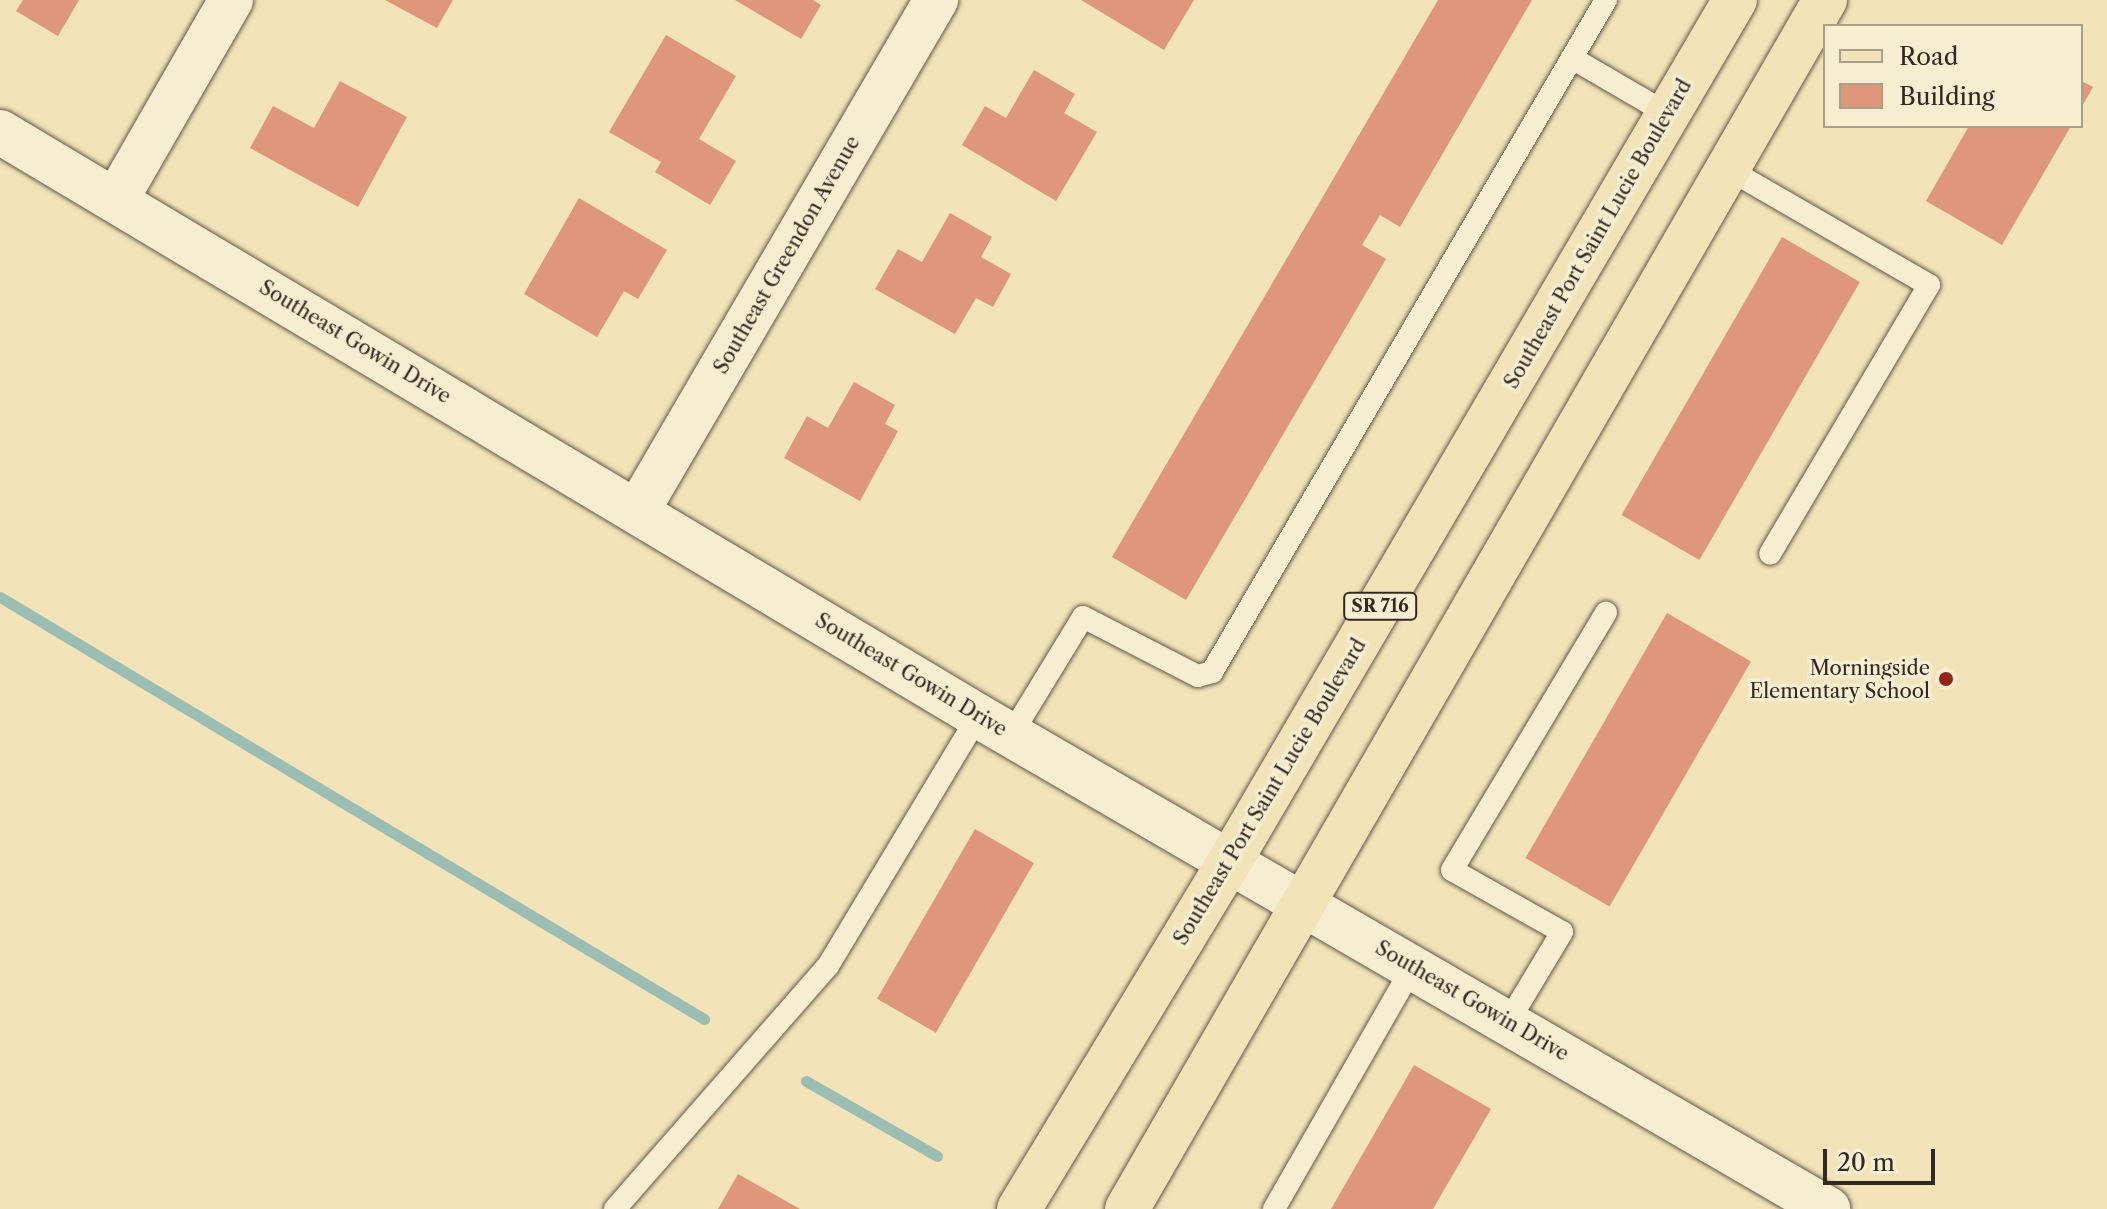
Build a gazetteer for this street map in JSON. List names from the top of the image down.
{
  "streets": {
    "main road": ["Southeast Port Saint Lucie Boulevard", "SR 716"],
    "street": ["Southeast Greendon Avenue", "Southeast Gowin Drive"]
  },
  "crossings": [
    ["Southeast Port Saint Lucie Boulevard", "Southeast Gowin Drive"],
    ["Southeast Greendon Avenue", "Southeast Gowin Drive"]
  ],
  "places": ["Morningside Elementary School"],
  "legend": ["Road", "Building"],
  "scale_bar": "20 m"
}
